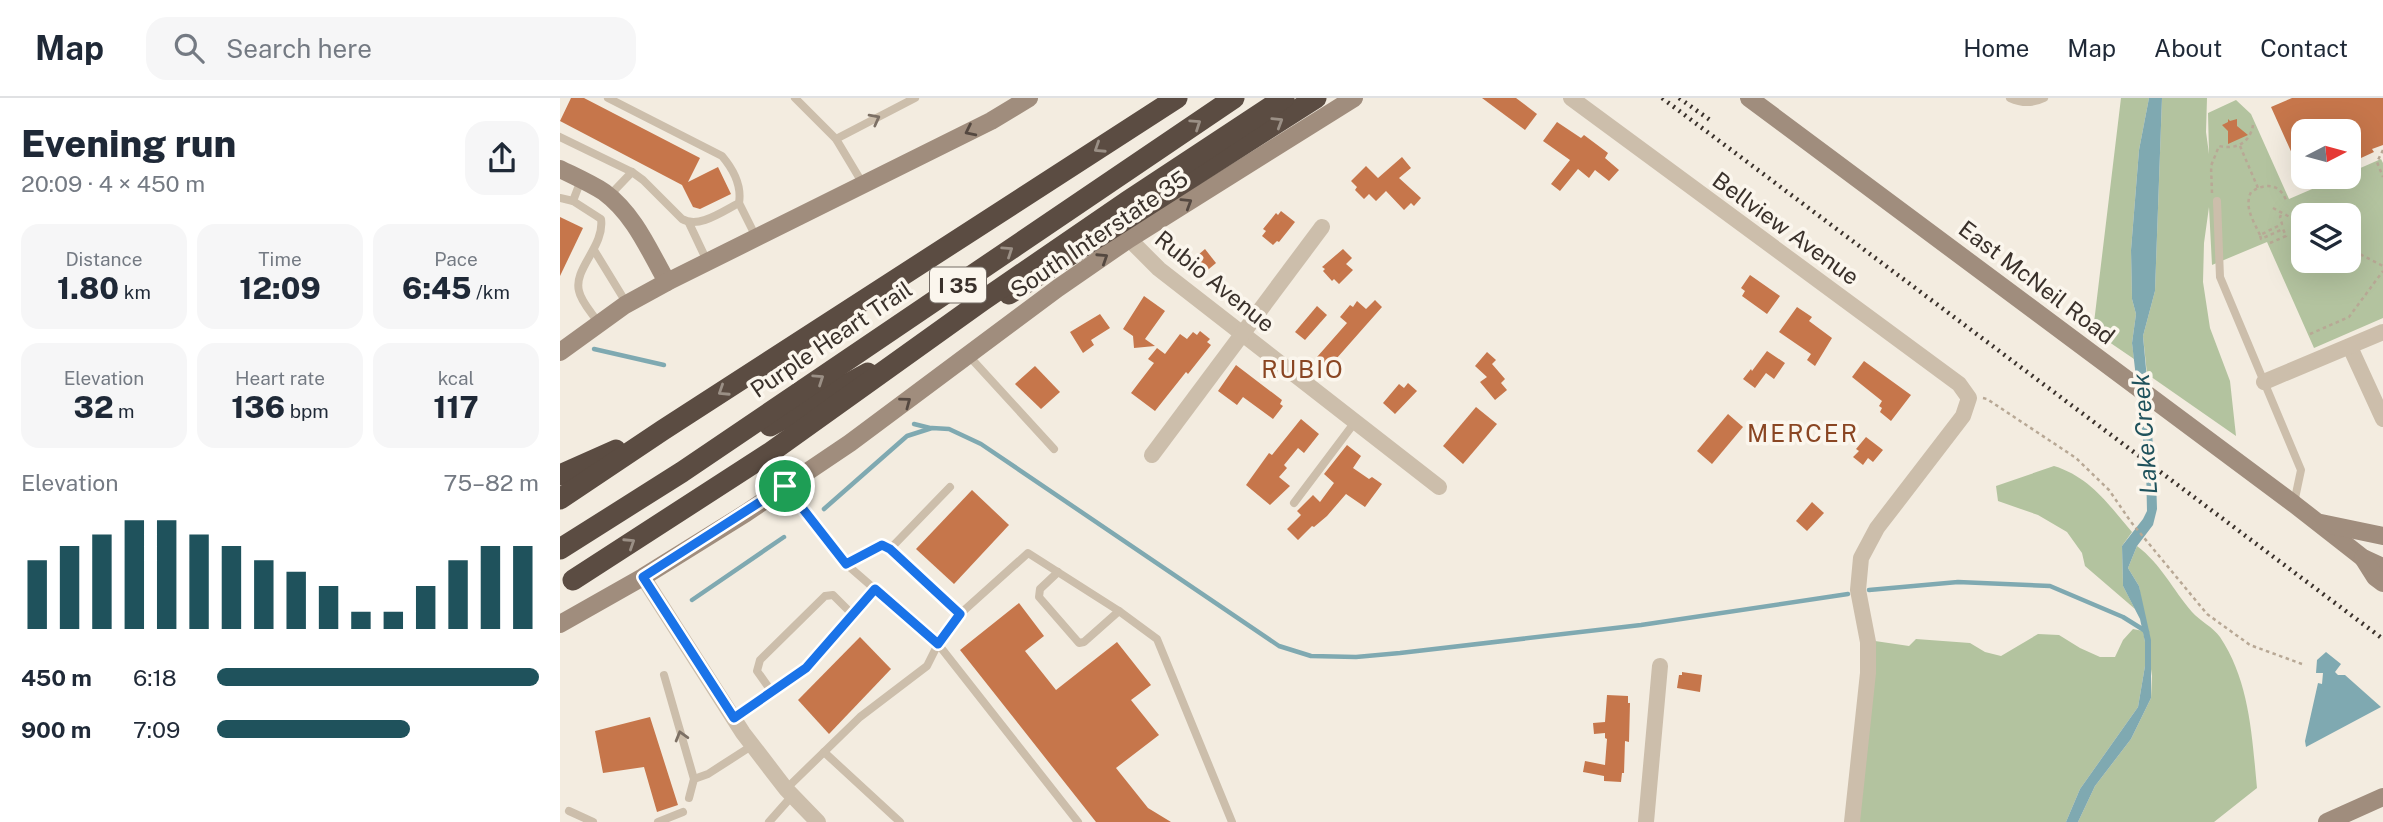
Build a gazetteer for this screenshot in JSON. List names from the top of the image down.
{
  "streets": {
    "highway": ["I 35", "Purple Heart Trail"],
    "main road": ["South Interstate 35", "East McNeil Road"],
    "street": ["Bellview Avenue", "Rubio Avenue"]
  },
  "crossings": [
    ["South Interstate 35", "Rubio Avenue"]
  ],
  "one_way": ["South Interstate 35"],
  "districts": ["RUBIO", "MERCER"],
  "water": ["Lake Creek"],
  "north": "right",
  "page": {
    "header": "Map",
    "search": "Search here",
    "nav": [
      "Home",
      "Map",
      "About",
      "Contact"
    ],
    "heading": ["Evening run", "20:09 · 4 × 450 m"],
    "stats": [
      ["Distance", "1.80 km"],
      ["Time", "12:09"],
      ["Pace", "6:45 /km"],
      ["Elevation", "32 m"],
      ["Heart rate", "136 bpm"],
      ["kcal", "117"]
    ],
    "chart": ["Elevation", "75–82 m"],
    "list": [
      {
        "name": "450 m",
        "note": "6:18"
      },
      {
        "name": "900 m",
        "note": "7:09"
      }
    ]
  }
}
